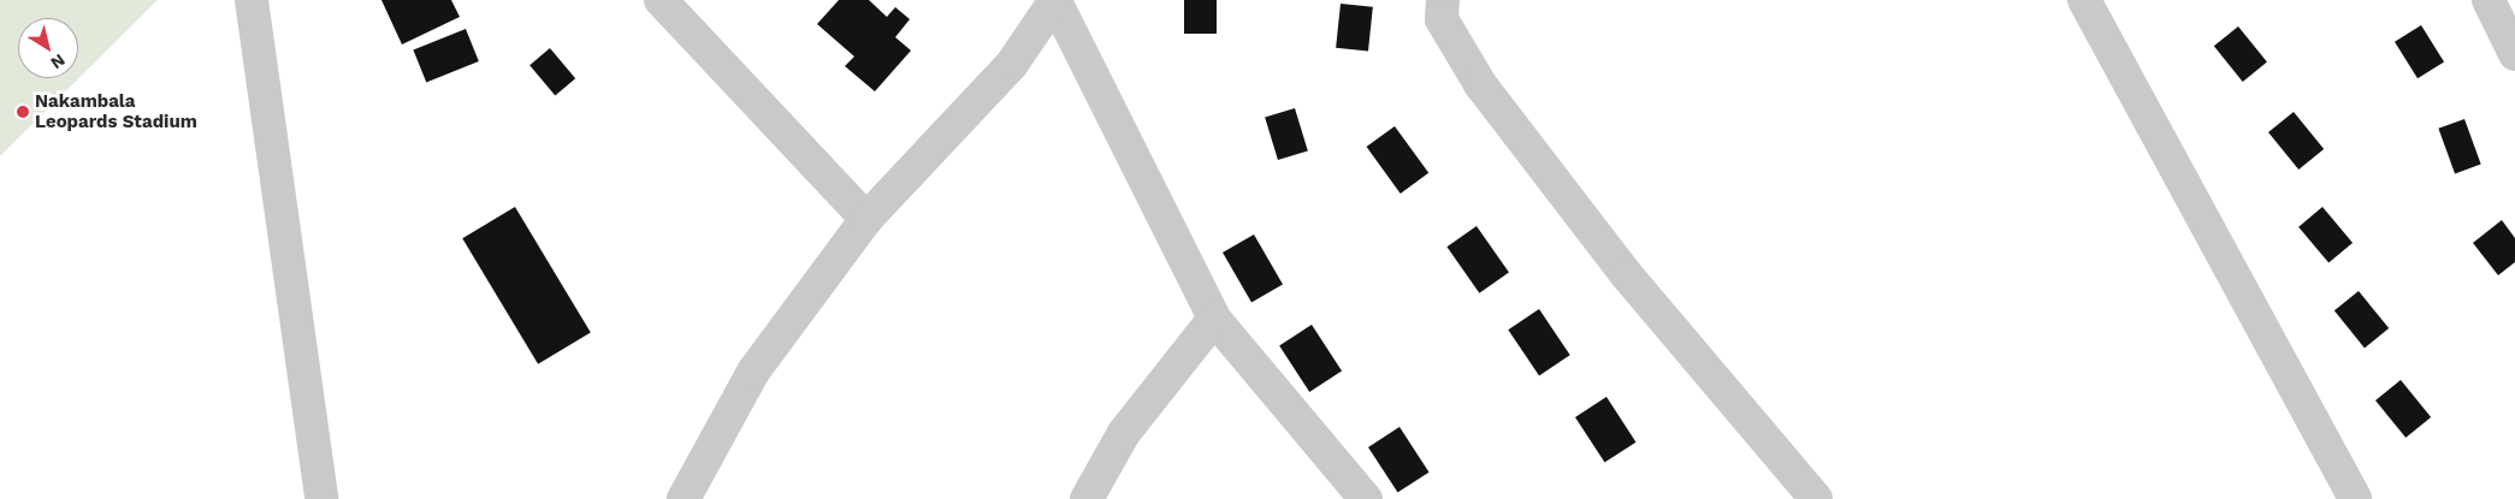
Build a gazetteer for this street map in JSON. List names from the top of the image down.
{
  "places": ["Nakambala Leopards Stadium"],
  "north": "bottom right"
}
